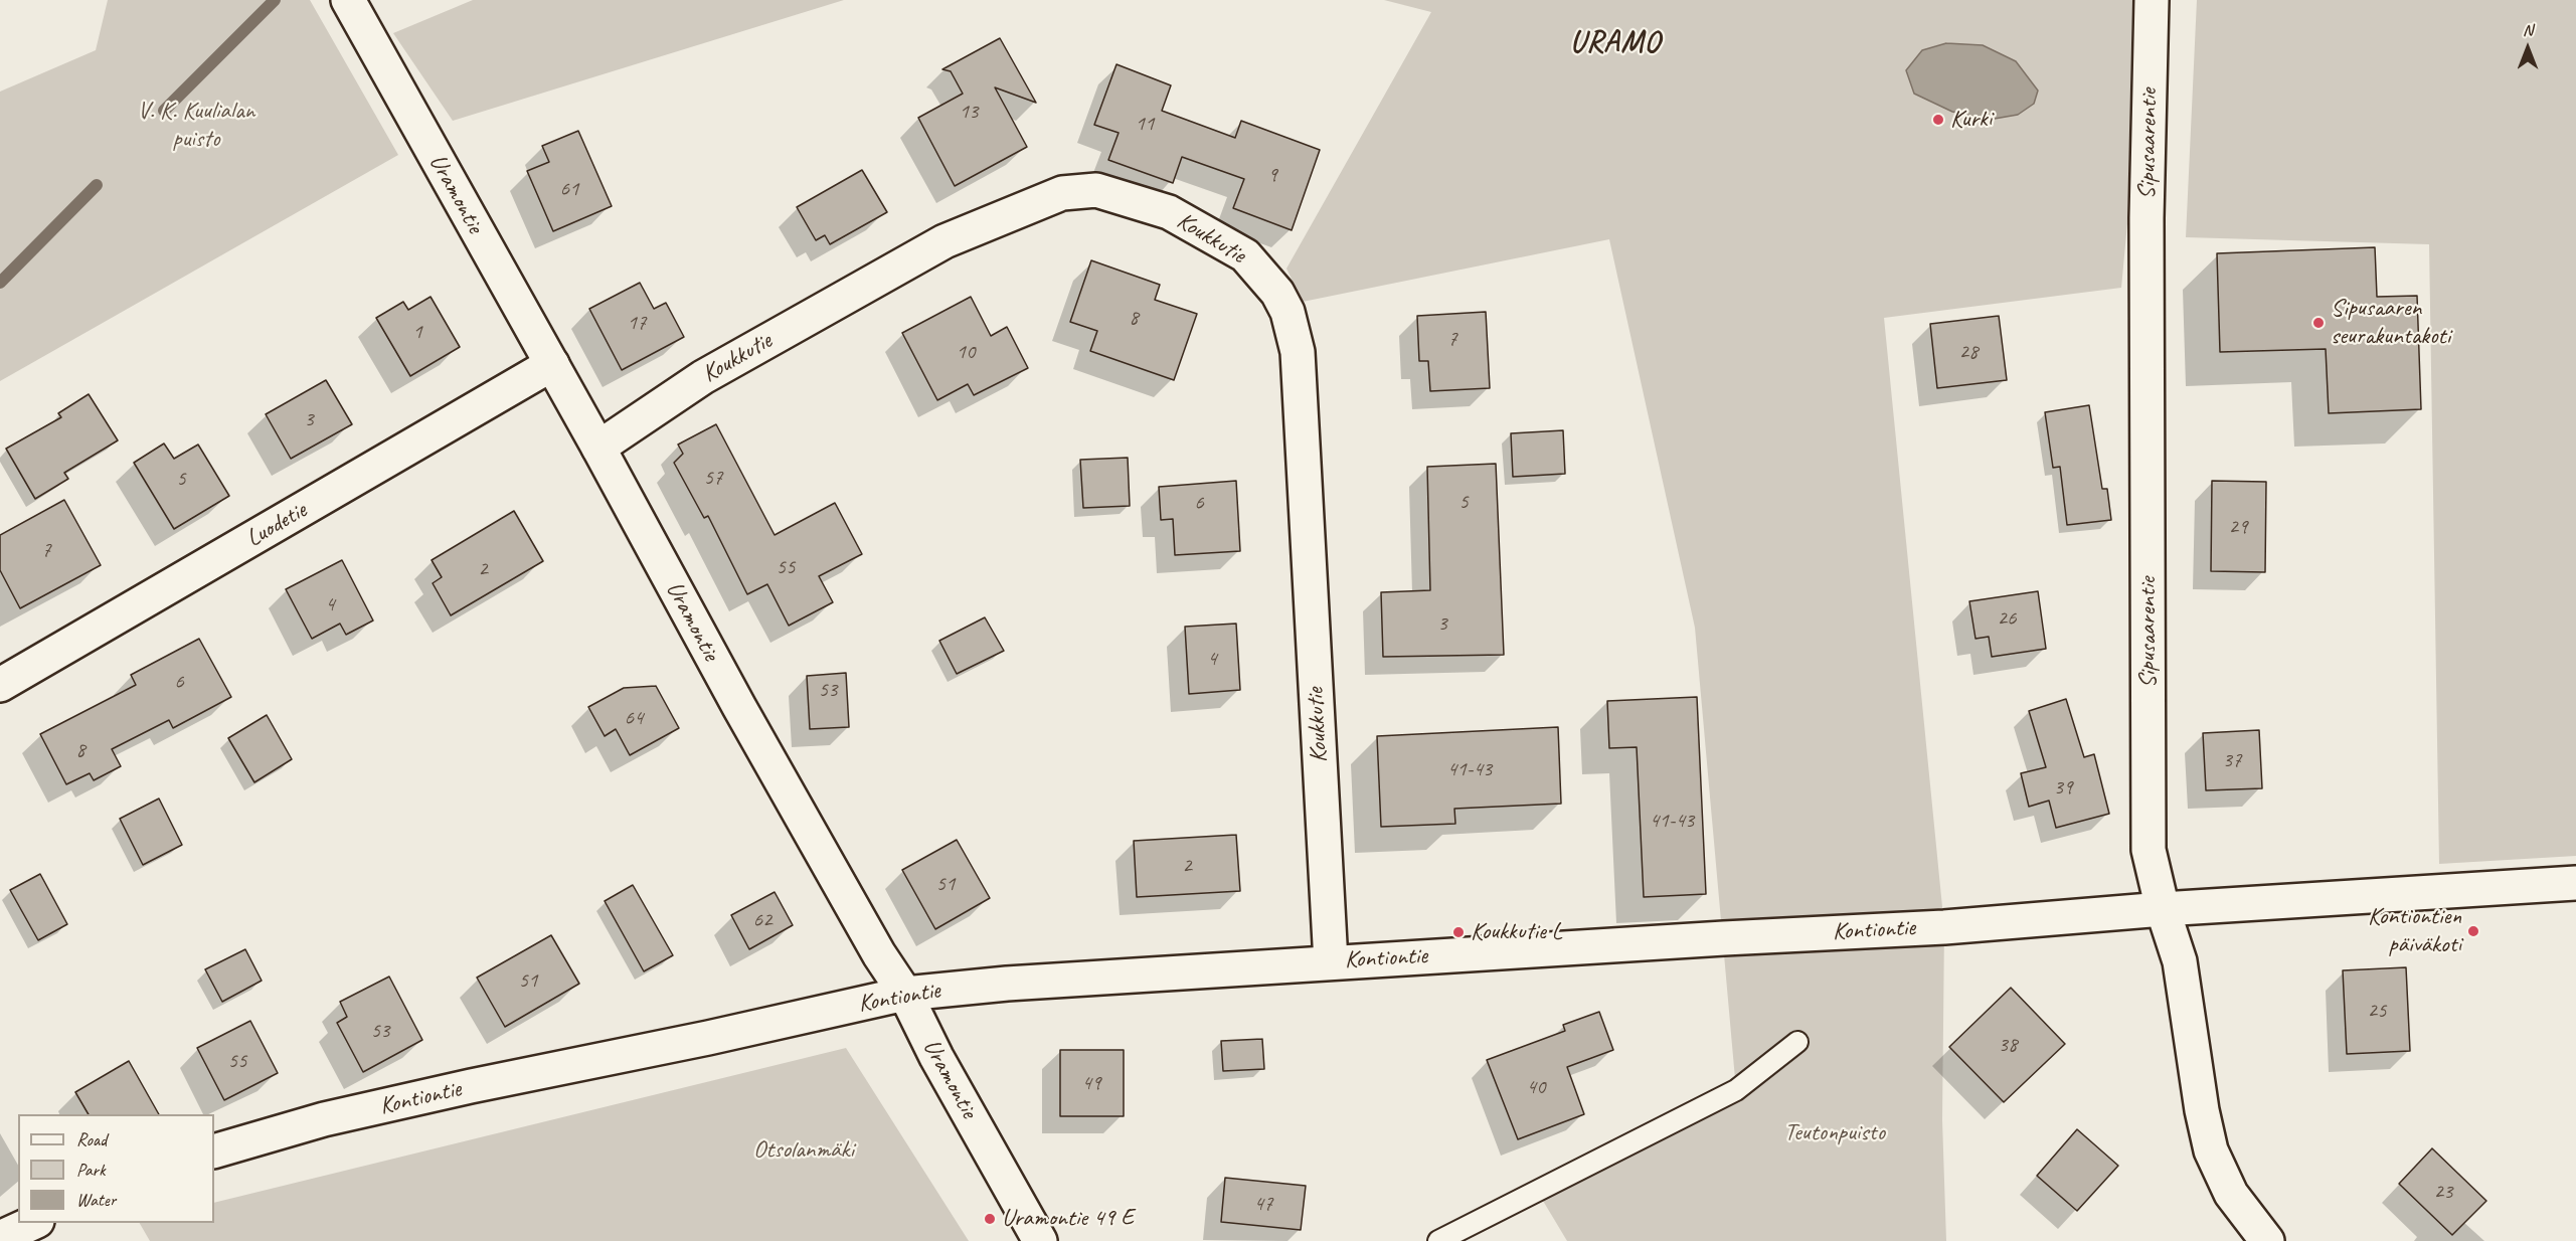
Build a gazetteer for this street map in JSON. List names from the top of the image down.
{
  "streets": {
    "street": [
      "Sipusaarentie",
      "Uramontie",
      "Koukkutie",
      "Luodetie",
      "Kontiontie"
    ]
  },
  "crossings": [
    ["Sipusaarentie", "Kontiontie"],
    ["Uramontie", "Koukkutie"],
    ["Uramontie", "Luodetie"],
    ["Uramontie", "Kontiontie"],
    ["Koukkutie", "Kontiontie"]
  ],
  "districts": ["URAMO"],
  "parks": ["V. K. Kuulialan puisto", "Teutonpuisto", "Otsolanmäki"],
  "places": [
    "Kurki",
    "Sipusaaren seurakuntakoti",
    "Kontiontien päiväkoti",
    "Koukkutie L",
    "Uramontie 49 E"
  ],
  "house_numbers": [
    "13",
    "11",
    "9",
    "61",
    "8",
    "17",
    "1",
    "7",
    "10",
    "28",
    "3",
    "57",
    "5",
    "5",
    "6",
    "29",
    "7",
    "55",
    "2",
    "4",
    "26",
    "3",
    "4",
    "6",
    "53",
    "64",
    "8",
    "37",
    "41-43",
    "39",
    "41-43",
    "2",
    "51",
    "62",
    "51",
    "25",
    "53",
    "38",
    "55",
    "49",
    "40",
    "23",
    "47"
  ],
  "legend": ["Road", "Park", "Water"],
  "north": "top"
}
